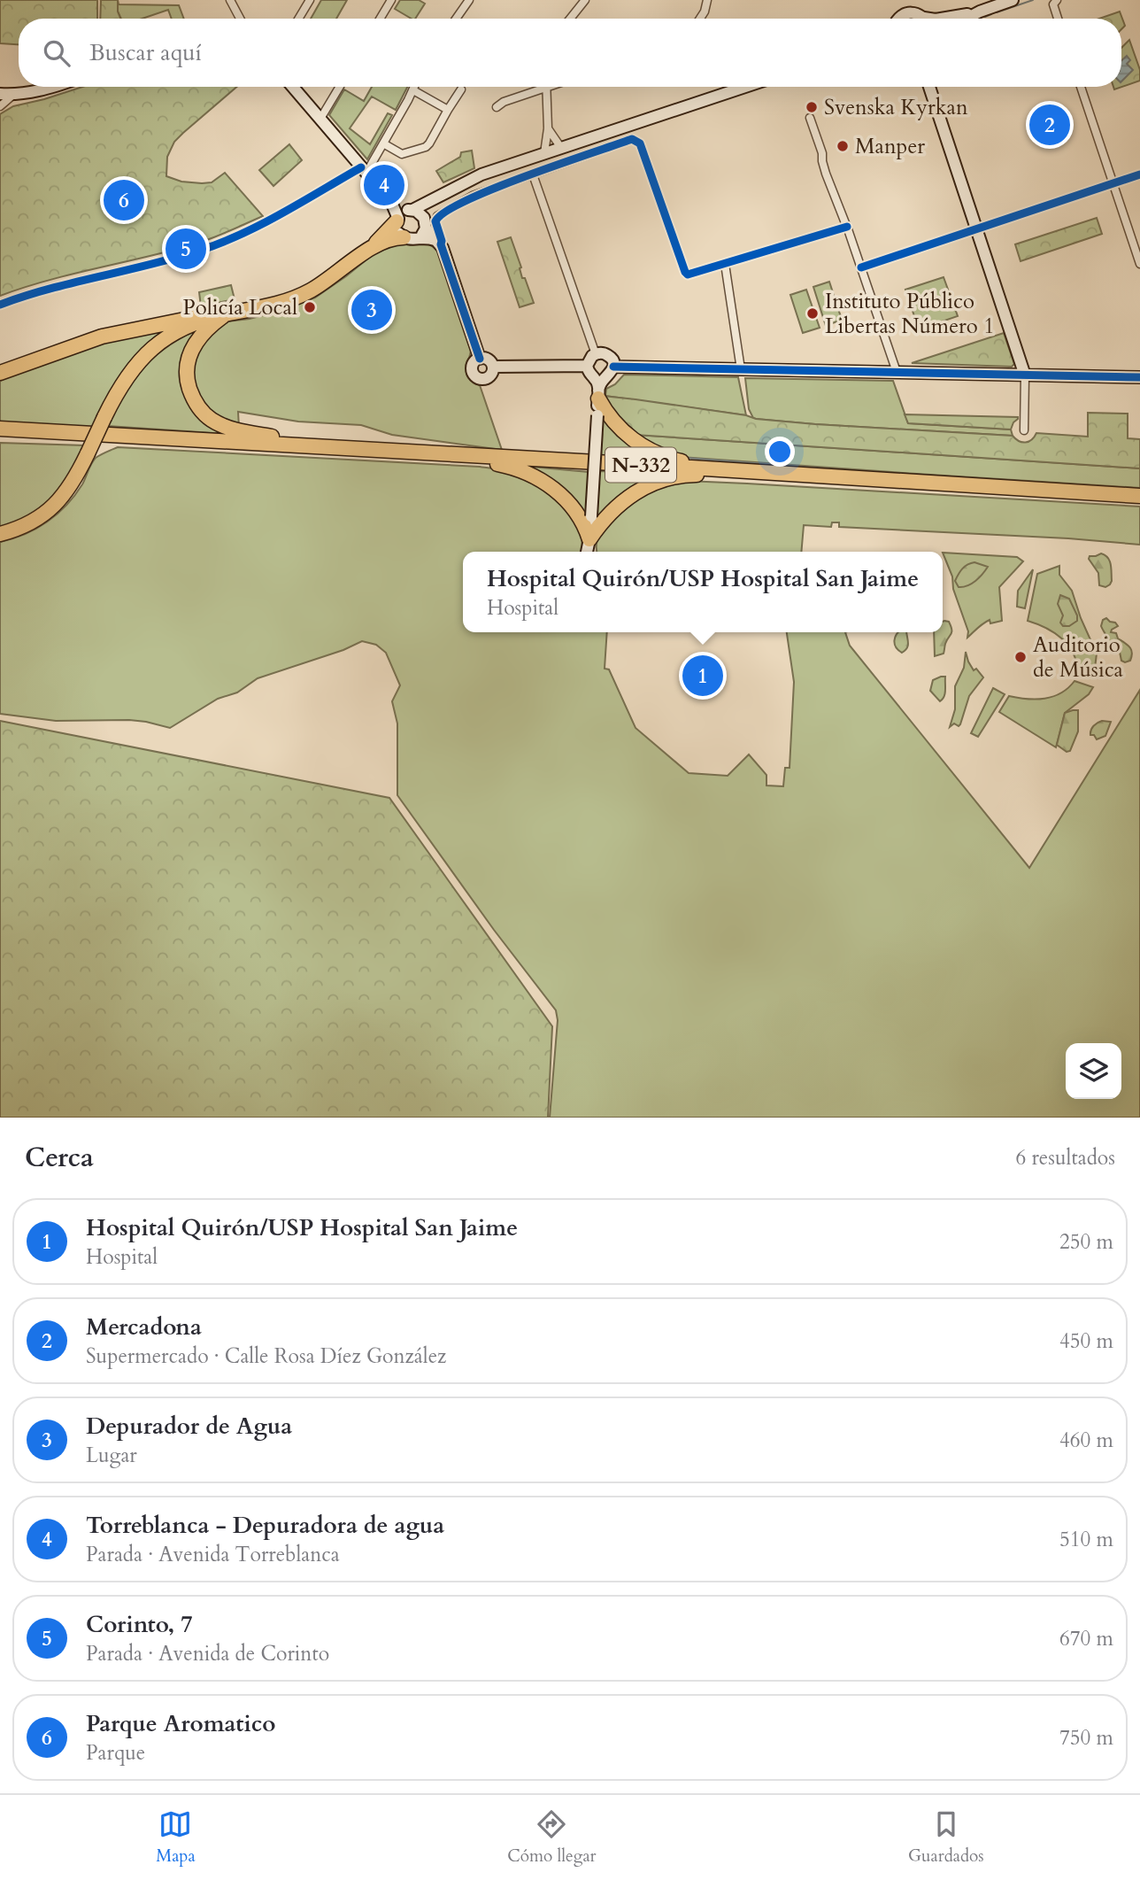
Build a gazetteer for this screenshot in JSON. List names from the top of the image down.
{
  "streets": {
    "highway": ["N-332"]
  },
  "places": [
    "Svenska Kyrkan",
    "Manper",
    "Policía Local",
    "Instituto Público Libertas Número 1",
    "Auditorio de Música"
  ],
  "page": {
    "search": "Buscar aquí",
    "pins": [
      "2",
      "4",
      "6",
      "5",
      "3",
      "1"
    ],
    "popup": ["Hospital Quirón/USP Hospital San Jaime", "Hospital"],
    "heading": ["Cerca", "6 resultados"],
    "list": [
      {
        "mark": "1",
        "name": "Hospital Quirón/USP Hospital San Jaime",
        "note": "Hospital",
        "value": "250 m"
      },
      {
        "mark": "2",
        "name": "Mercadona",
        "note": "Supermercado · Calle Rosa Díez González",
        "value": "450 m"
      },
      {
        "mark": "3",
        "name": "Depurador de Agua",
        "note": "Lugar",
        "value": "460 m"
      },
      {
        "mark": "4",
        "name": "Torreblanca - Depuradora de agua",
        "note": "Parada · Avenida Torreblanca",
        "value": "510 m"
      },
      {
        "mark": "5",
        "name": "Corinto, 7",
        "note": "Parada · Avenida de Corinto",
        "value": "670 m"
      },
      {
        "mark": "6",
        "name": "Parque Aromatico",
        "note": "Parque",
        "value": "750 m"
      }
    ],
    "nav": ["Mapa", "Cómo llegar", "Guardados"]
  }
}
